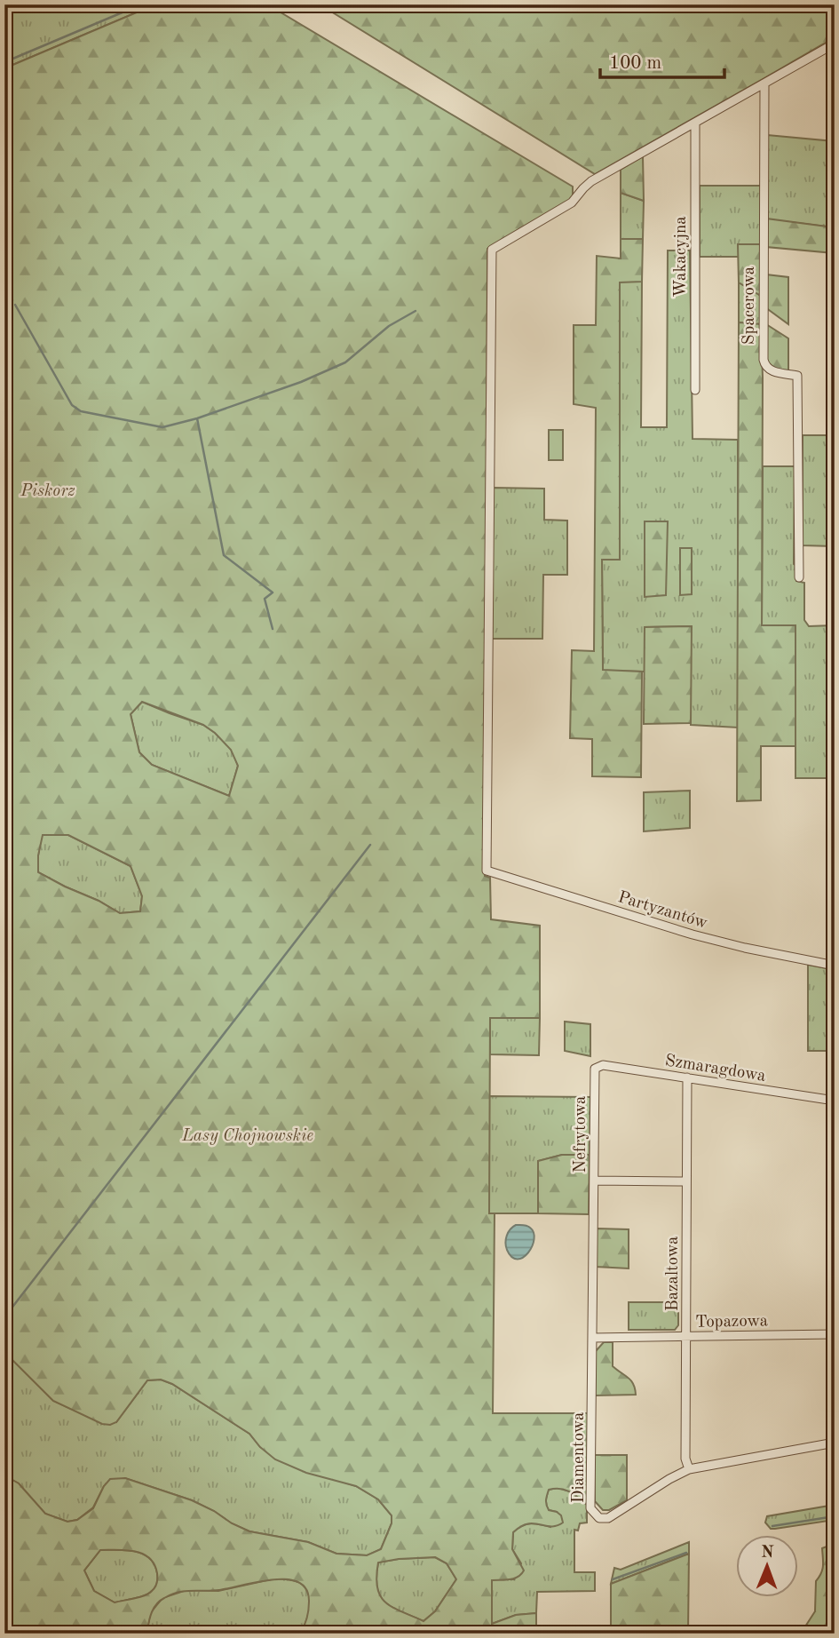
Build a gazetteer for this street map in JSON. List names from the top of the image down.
{
  "streets": {
    "street": [
      "Wakacyjna",
      "Spacerowa",
      "Partyzantów",
      "Szmaragdowa",
      "Nefrytowa",
      "Bazaltowa",
      "Topazowa",
      "Diamentowa"
    ]
  },
  "crossings": [
    ["Wakacyjna", "Partyzantów"],
    ["Szmaragdowa", "Nefrytowa"],
    ["Szmaragdowa", "Bazaltowa"],
    ["Nefrytowa", "Bazaltowa"],
    ["Nefrytowa", "Diamentowa"],
    ["Bazaltowa", "Topazowa"],
    ["Bazaltowa", "Diamentowa"],
    ["Topazowa", "Diamentowa"]
  ],
  "parks": ["Piskorz", "Lasy Chojnowskie"],
  "scale_bar": "100 m",
  "north": "top"
}
